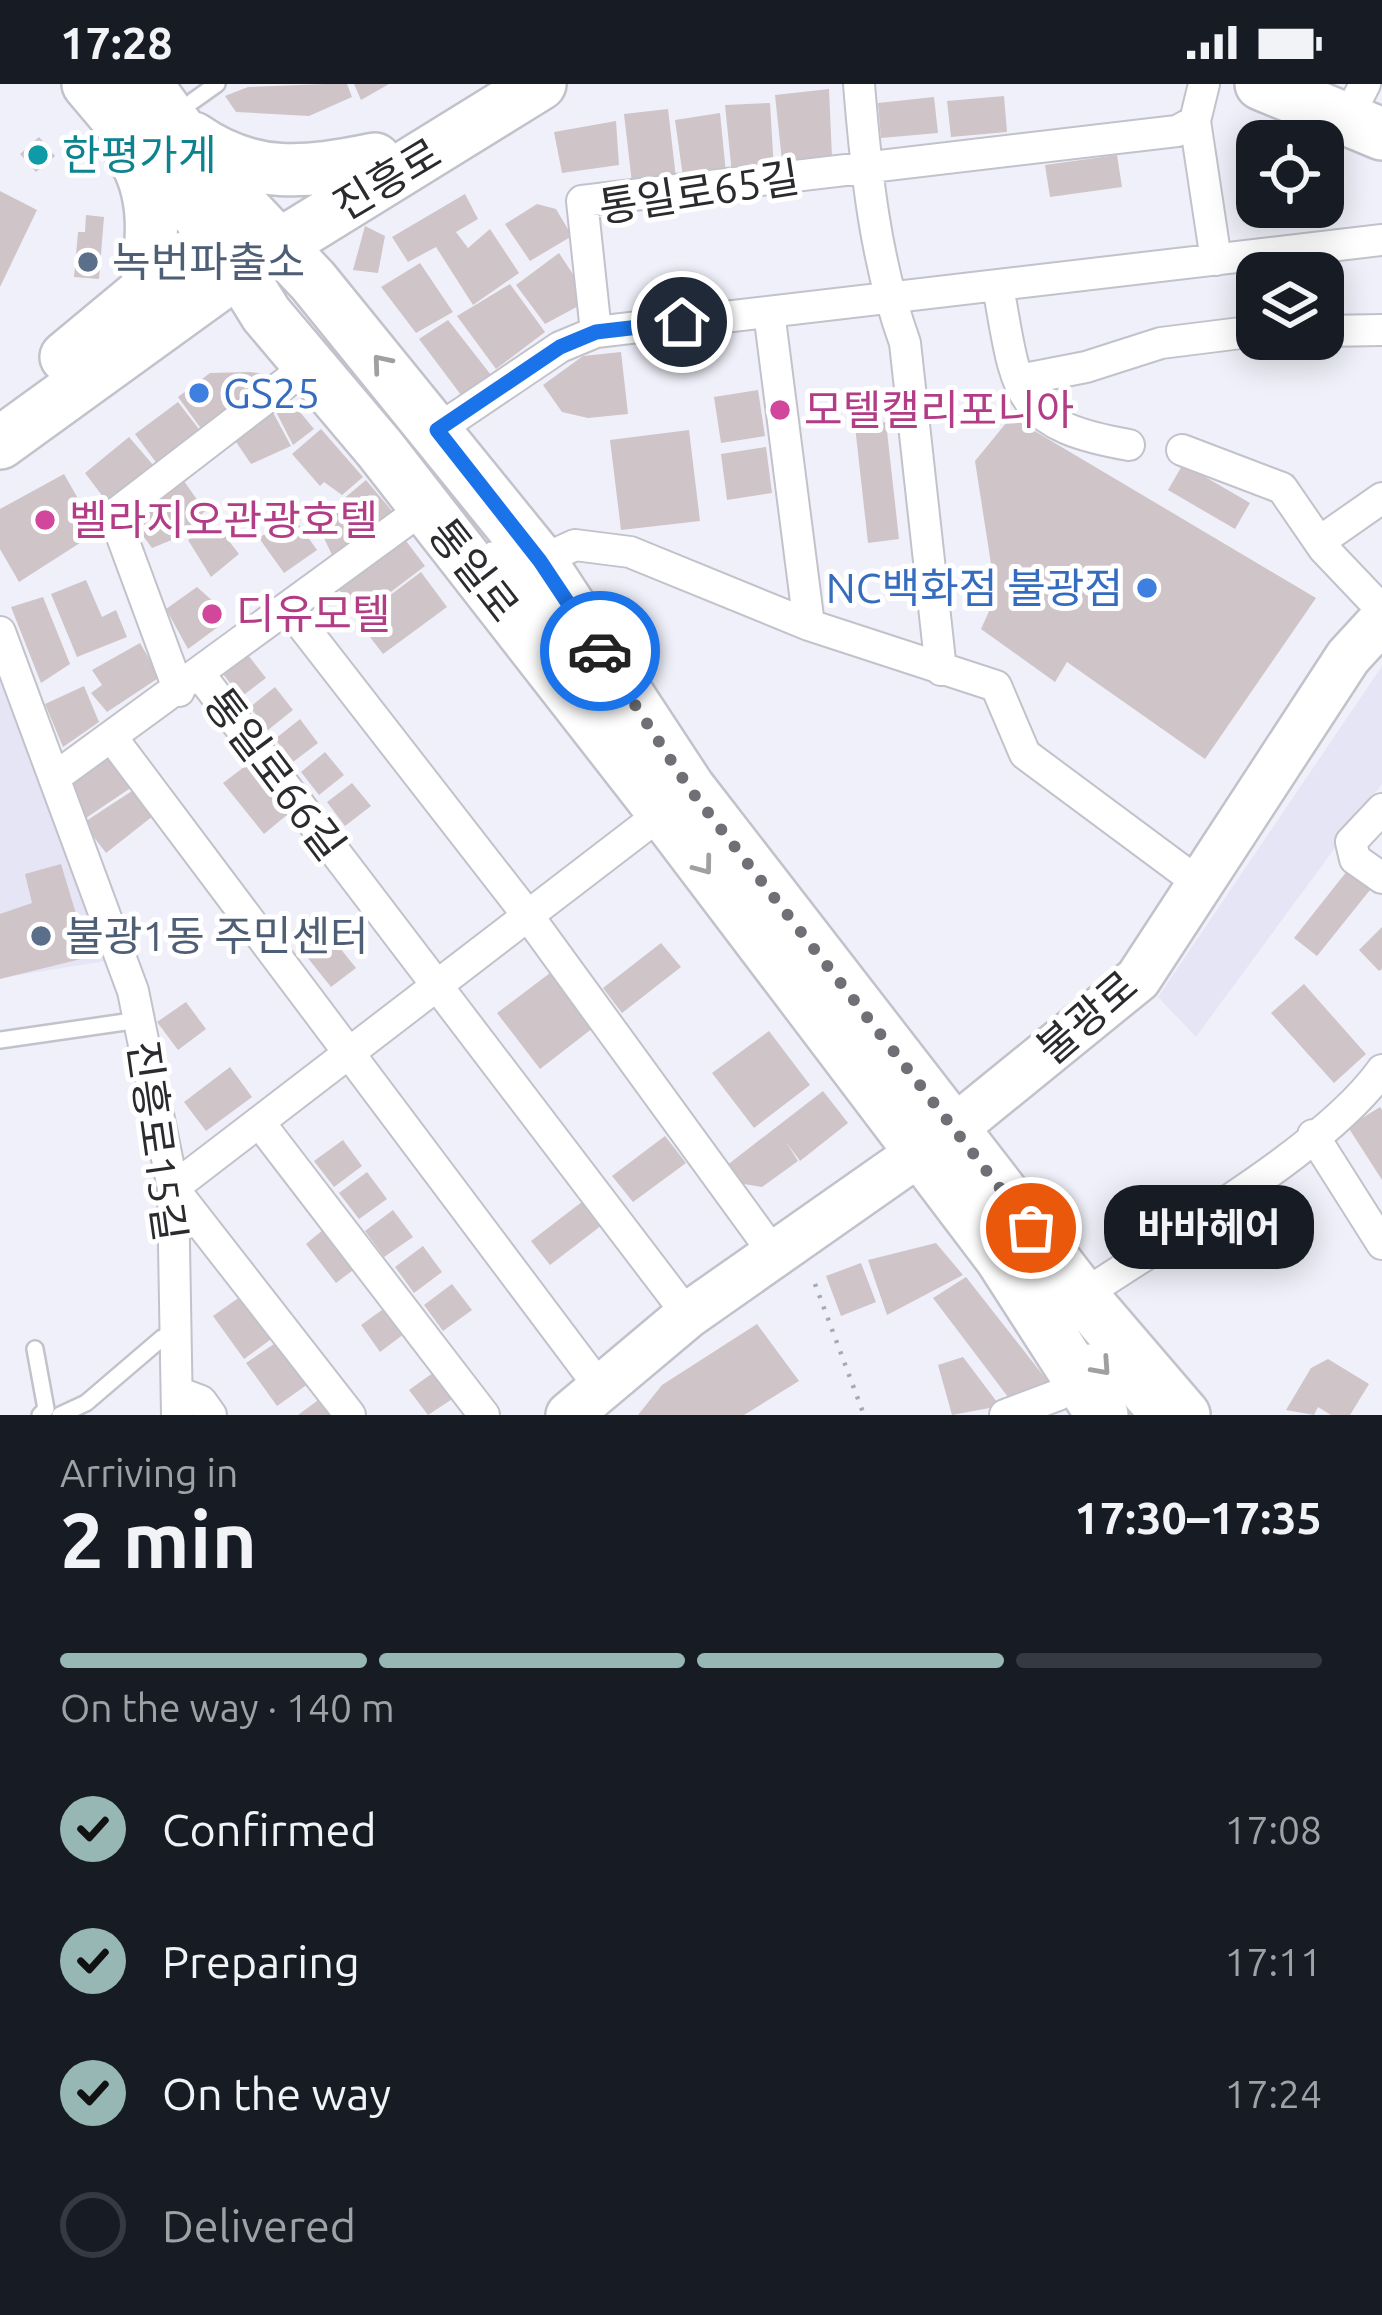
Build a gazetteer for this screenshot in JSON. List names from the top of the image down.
{
  "streets": {
    "main road": ["진흥로", "통일로", "불광로"],
    "street": ["통일로65길", "통일로66길", "진흥로15길"]
  },
  "crossings": [
    ["진흥로", "통일로"],
    ["통일로", "통일로66길"],
    ["통일로", "불광로"]
  ],
  "places": [
    "한평가게",
    "녹번파출소",
    "GS25",
    "모텔캘리포니아",
    "벨라지오관광호텔",
    "NC백화점 불광점",
    "디유모텔",
    "불광1동 주민센터",
    "바바헤어"
  ],
  "page": {
    "status": "17:28",
    "bubble": "바바헤어",
    "heading": ["2 min", "Arriving in", "17:30–17:35"],
    "bar": "On the way · 140 m",
    "list": [
      ["Confirmed", "17:08"],
      ["Preparing", "17:11"],
      ["On the way", "17:24"],
      "Delivered"
    ]
  }
}
